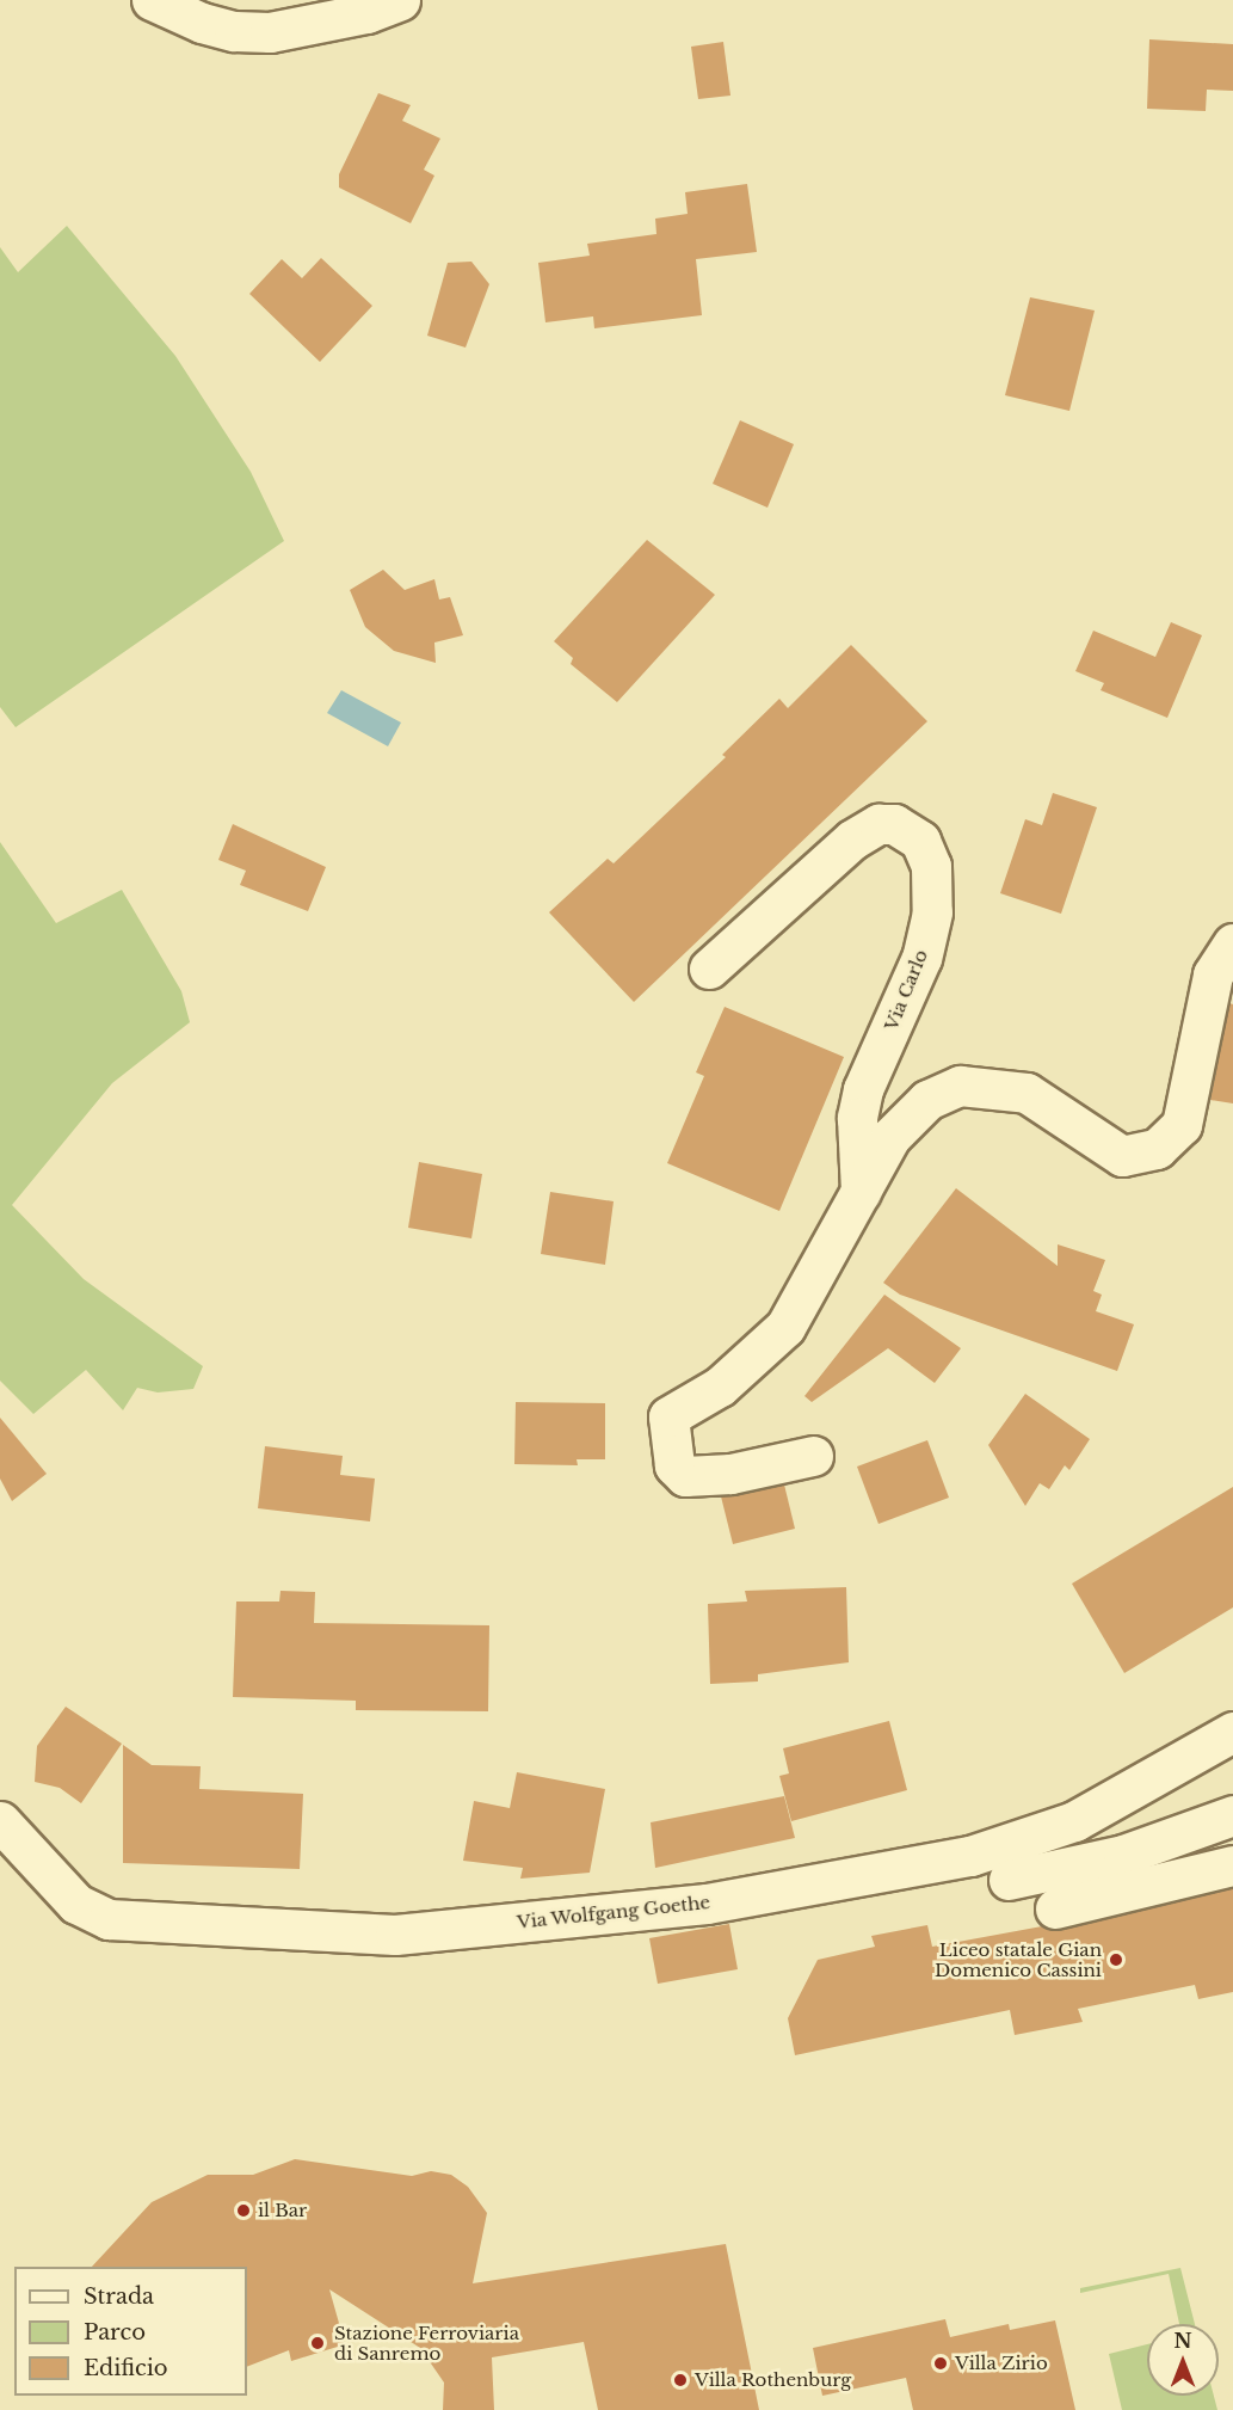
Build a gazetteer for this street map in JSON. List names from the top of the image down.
{
  "streets": {
    "street": ["Via Carlo", "Via Wolfgang Goethe"]
  },
  "places": [
    "Liceo statale Gian Domenico Cassini",
    "il Bar",
    "Stazione Ferroviaria di Sanremo",
    "Villa Zirio",
    "Villa Rothenburg"
  ],
  "legend": ["Strada", "Parco", "Edificio"],
  "north": "top"
}
